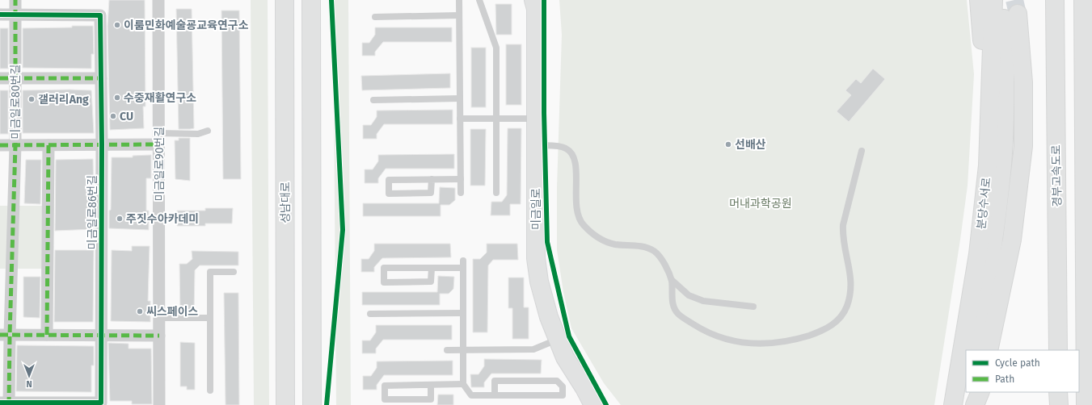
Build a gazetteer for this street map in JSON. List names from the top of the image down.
{
  "streets": {
    "main road": [
      "경부고속도로",
      "성남대로",
      "분당수서로",
      "미금일로"
    ],
    "street": ["미금일로80번길", "미금일로90번길", "미금일로86번길"]
  },
  "crossings": [
    ["미금일로80번길", "미금일로86번길"]
  ],
  "parks": ["머내과학공원"],
  "places": [
    "이룸민화예술굥교육연구소",
    "수중재활연구소",
    "갤러리Ang",
    "CU",
    "선배산",
    "주짓수아카데미",
    "씨스페이스"
  ],
  "legend": ["Cycle path", "Path"],
  "north": "bottom"
}
